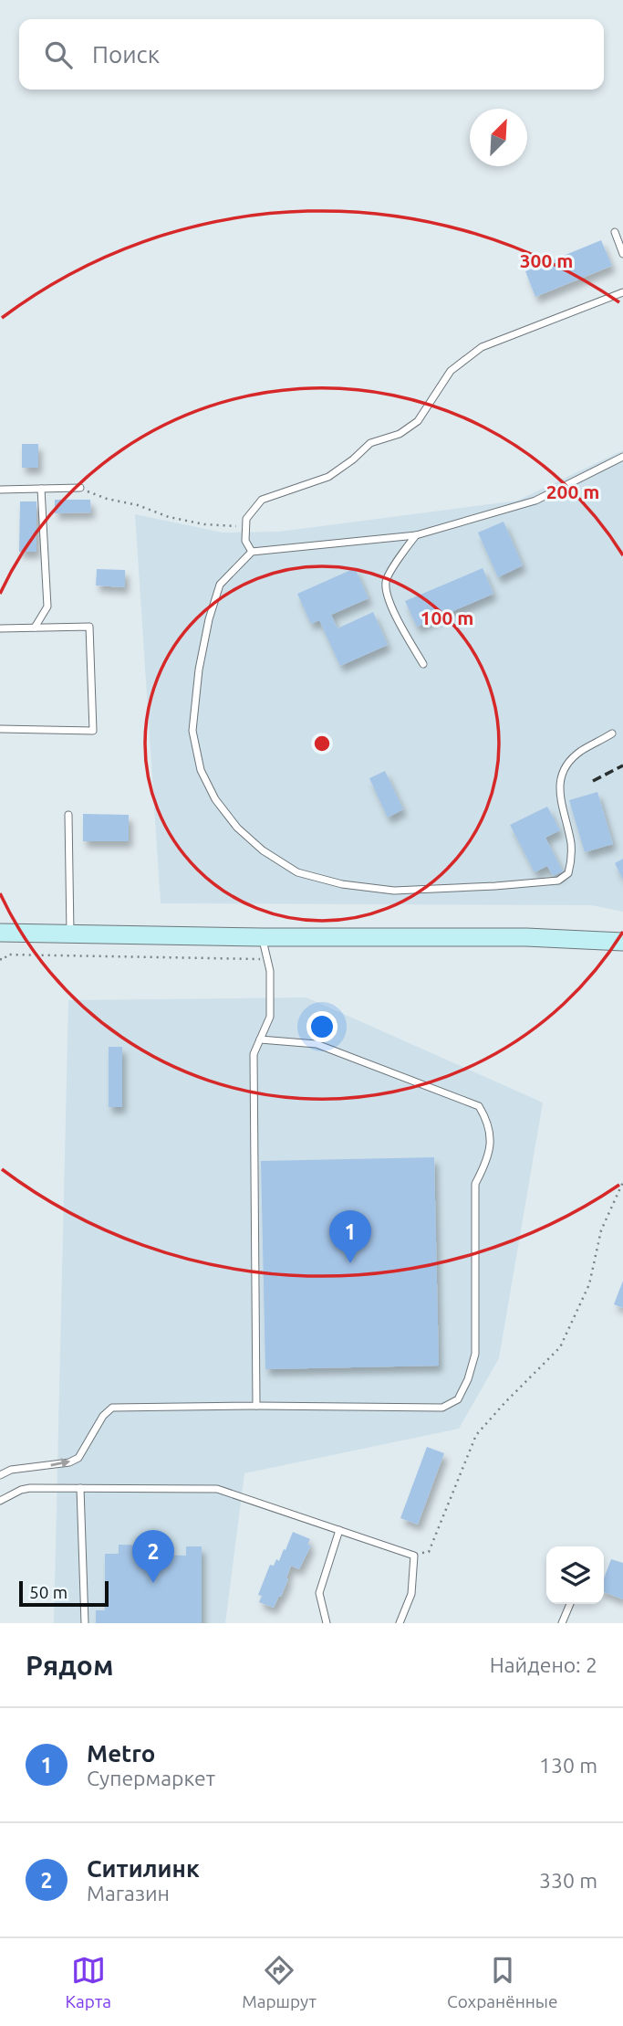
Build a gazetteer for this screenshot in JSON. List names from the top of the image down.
{
  "scale_bar": "50 m",
  "north": "top right",
  "page": {
    "search": "Поиск",
    "pins": ["1", "2"],
    "scale": "50 m",
    "heading": ["Рядом", "Найдено: 2"],
    "list": [
      {
        "mark": "1",
        "name": "Metro",
        "note": "Супермаркет",
        "value": "130 m"
      },
      {
        "mark": "2",
        "name": "Ситилинк",
        "note": "Магазин",
        "value": "330 m"
      }
    ],
    "nav": ["Карта", "Маршрут", "Сохранённые"]
  },
  "rings": ["300 m", "200 m", "100 m"]
}
